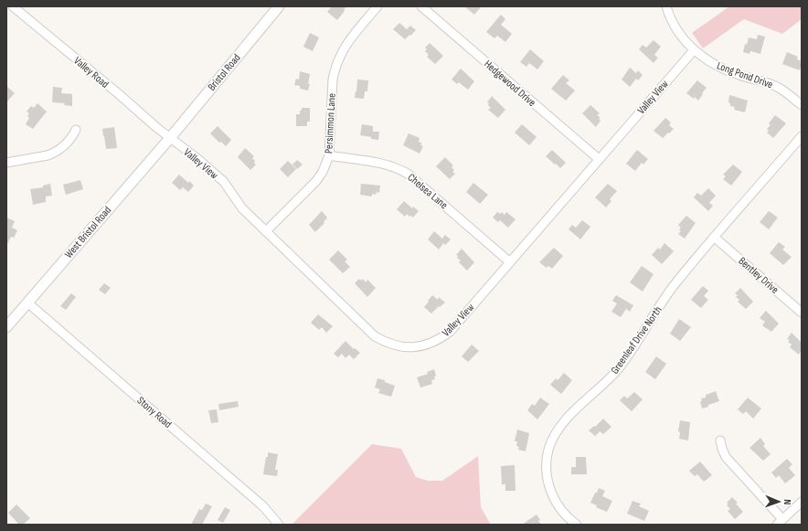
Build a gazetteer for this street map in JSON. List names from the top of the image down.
{
  "streets": {
    "main road": ["Bristol Road", "West Bristol Road"],
    "street": [
      "Valley Road",
      "Long Pond Drive",
      "Hedgewood Drive",
      "Valley View",
      "Persimmon Lane",
      "Chelsea Lane",
      "Bentley Drive",
      "Greenleaf Drive North",
      "Stony Road"
    ]
  },
  "crossings": [
    ["Valley Road", "Bristol Road"],
    ["Valley Road", "Valley View"],
    ["Valley Road", "West Bristol Road"],
    ["Bristol Road", "Valley View"],
    ["Bristol Road", "West Bristol Road"],
    ["Long Pond Drive", "Valley View"],
    ["Hedgewood Drive", "Valley View"],
    ["Valley View", "Persimmon Lane"],
    ["Valley View", "Chelsea Lane"],
    ["Valley View", "West Bristol Road"],
    ["Persimmon Lane", "Chelsea Lane"],
    ["West Bristol Road", "Stony Road"],
    ["Bentley Drive", "Greenleaf Drive North"]
  ],
  "north": "right"
}
